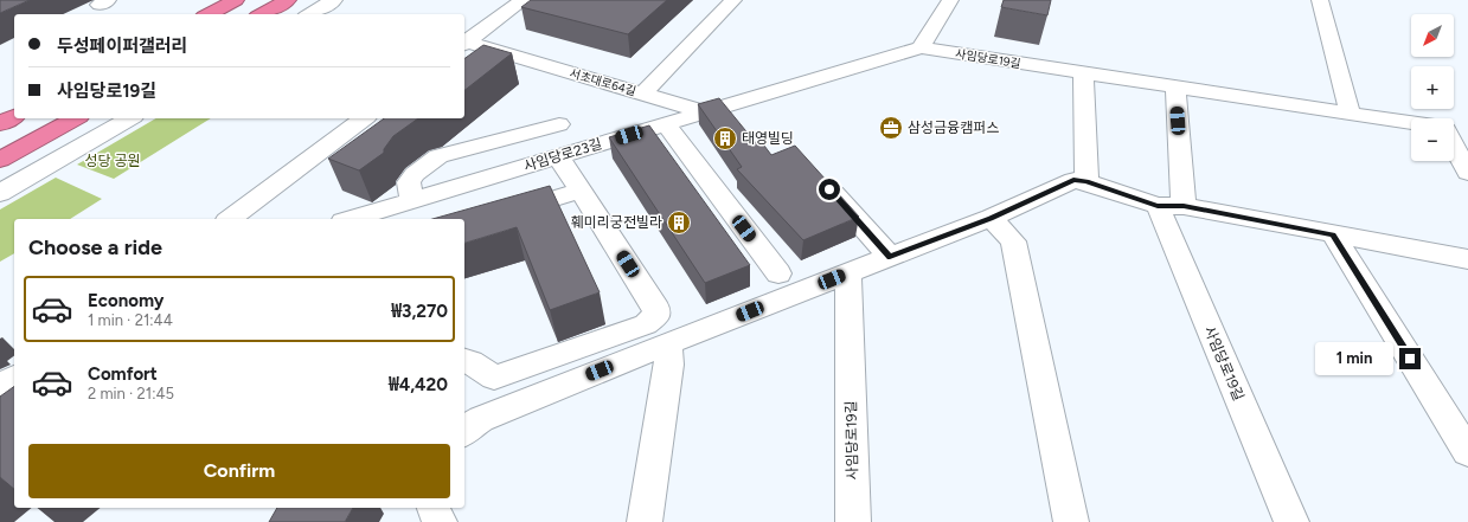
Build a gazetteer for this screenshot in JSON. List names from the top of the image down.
{
  "streets": {
    "street": ["사임당로19길", "서초대로64길", "사임당로23길"]
  },
  "crossings": [
    ["사임당로19길", "사임당로23길"]
  ],
  "parks": ["성당 공원"],
  "places": {
    "office": ["삼성금융캠퍼스"],
    "building": ["태영빌딩", "훼미리궁전빌라"]
  },
  "north": "bottom left",
  "page": {
    "map_buttons": ["+", "−"],
    "banner": ["두성페이퍼갤러리", "사임당로19길"],
    "heading": "Choose a ride",
    "list": [
      {
        "name": "Economy",
        "note": "1 min · 21:44",
        "value": "₩3,270"
      },
      {
        "name": "Comfort",
        "note": "2 min · 21:45",
        "value": "₩4,420"
      }
    ],
    "bubble": "1 min",
    "buttons": "Confirm"
  }
}
